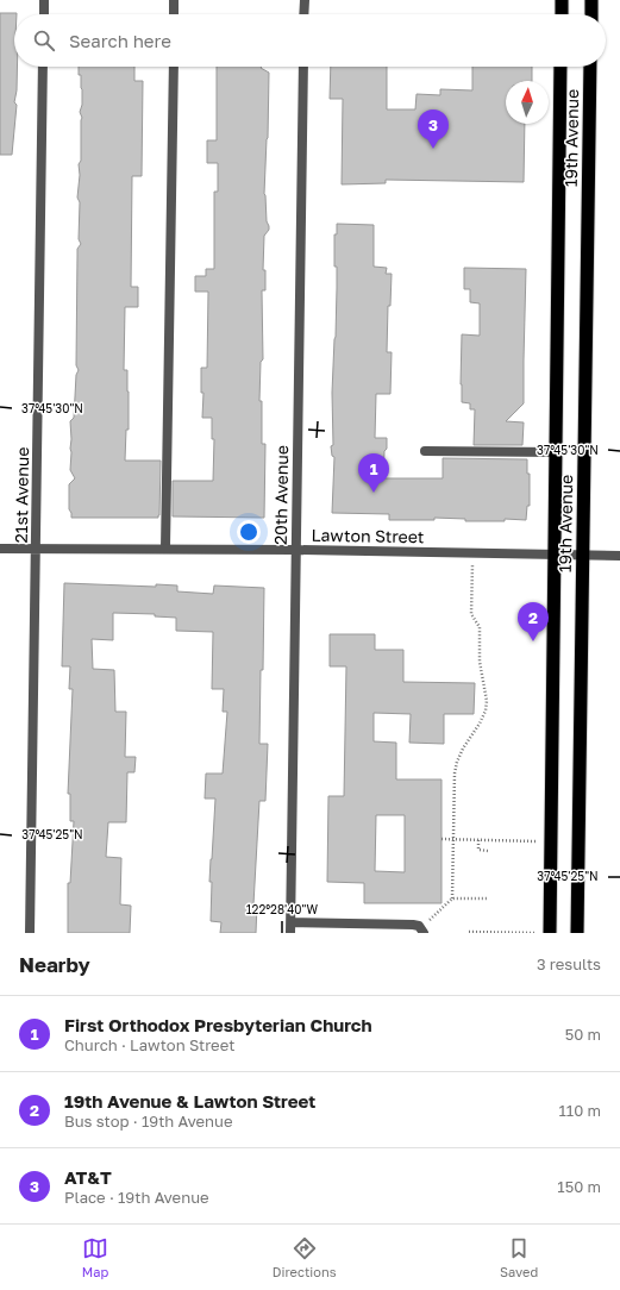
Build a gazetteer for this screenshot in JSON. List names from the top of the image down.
{
  "streets": {
    "highway": ["19th Avenue"],
    "street": ["21st Avenue", "20th Avenue", "Lawton Street"]
  },
  "crossings": [
    ["19th Avenue", "Lawton Street"],
    ["21st Avenue", "Lawton Street"],
    ["20th Avenue", "Lawton Street"]
  ],
  "north": "top",
  "page": {
    "search": "Search here",
    "pins": ["3", "1", "2"],
    "heading": ["Nearby", "3 results"],
    "list": [
      {
        "mark": "1",
        "name": "First Orthodox Presbyterian Church",
        "note": "Church · Lawton Street",
        "value": "50 m"
      },
      {
        "mark": "2",
        "name": "19th Avenue & Lawton Street",
        "note": "Bus stop · 19th Avenue",
        "value": "110 m"
      },
      {
        "mark": "3",
        "name": "AT&T",
        "note": "Place · 19th Avenue",
        "value": "150 m"
      }
    ],
    "nav": ["Map", "Directions", "Saved"]
  },
  "coordinates": ["37°45'30\"N", "37°45'25\"N", "122°28'40\"W"]
}
